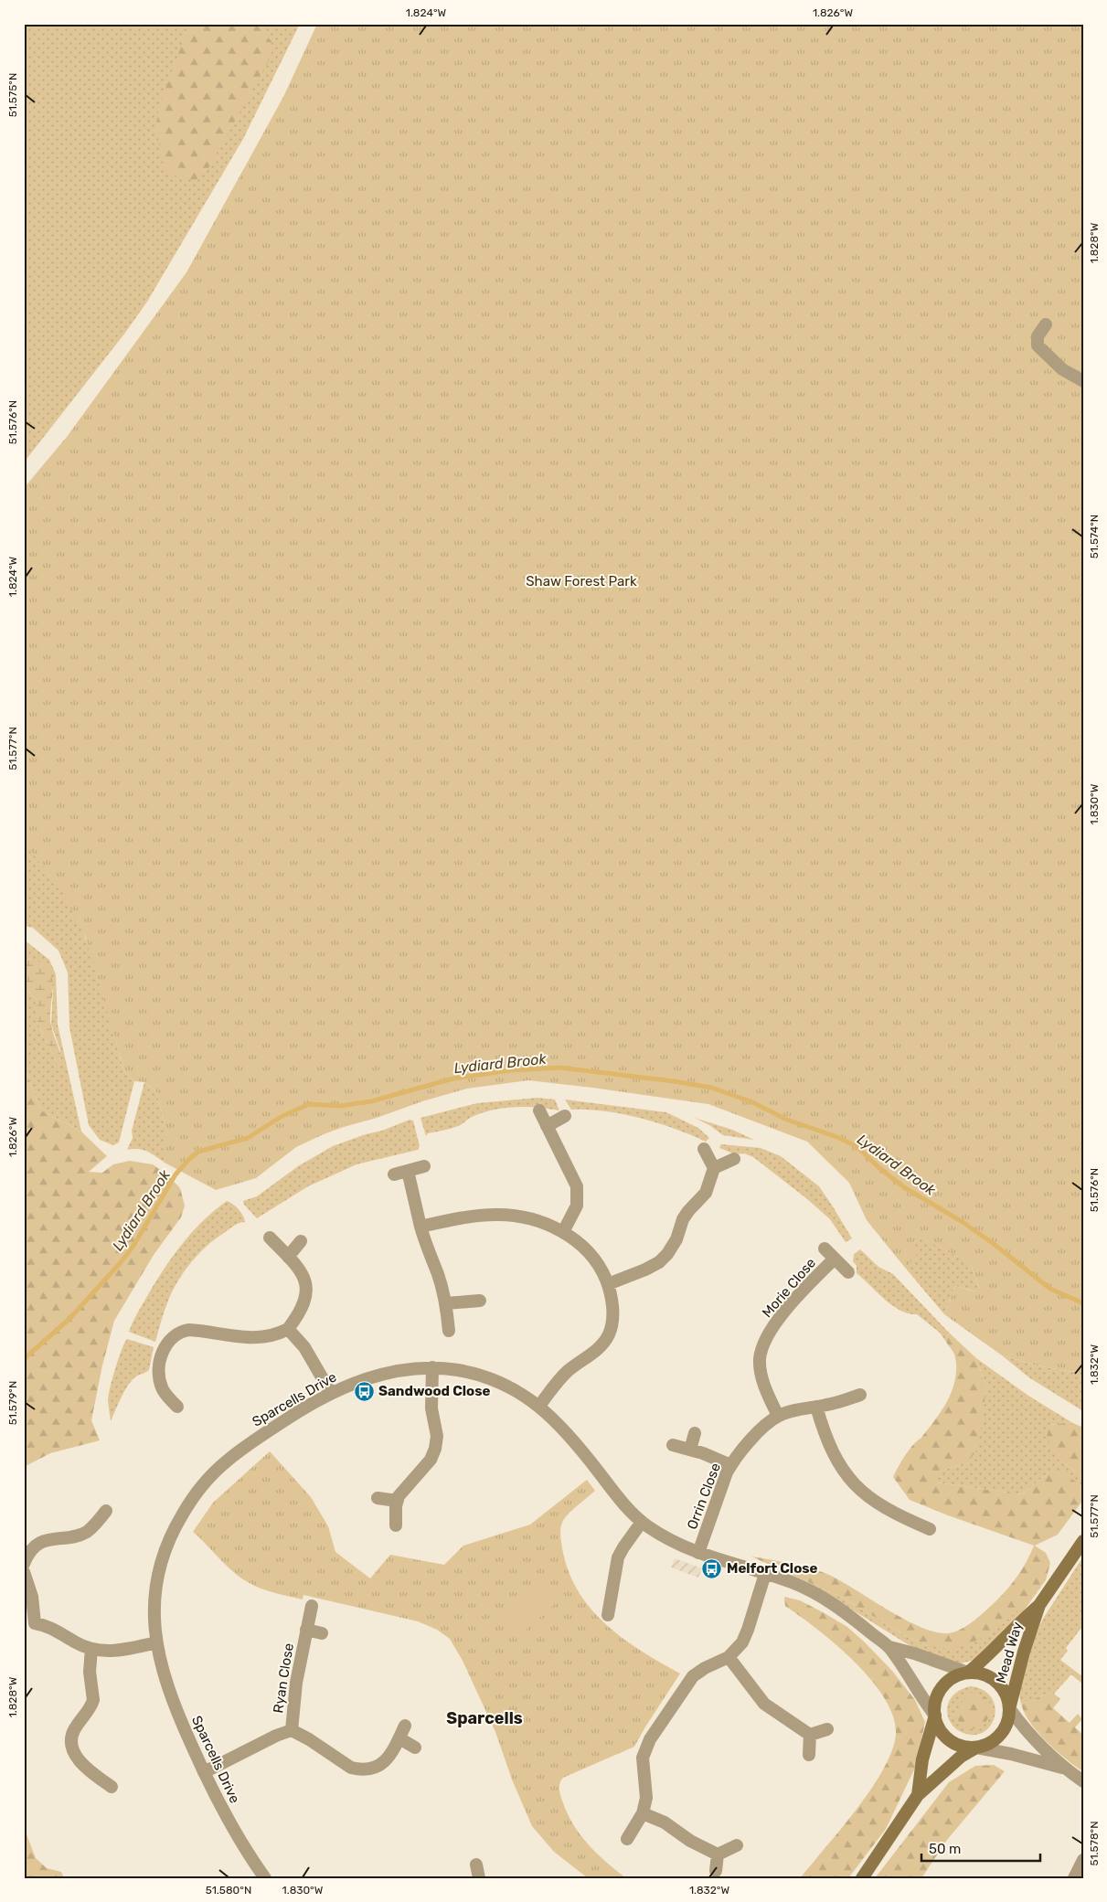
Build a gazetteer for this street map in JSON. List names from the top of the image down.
{
  "streets": {
    "main road": ["Mead Way"],
    "street": [
      "Morie Close",
      "Sparcells Drive",
      "Orrin Close",
      "Ryan Close"
    ]
  },
  "crossings": [
    ["Morie Close", "Orrin Close"],
    ["Sparcells Drive", "Orrin Close"],
    ["Sparcells Drive", "Mead Way"],
    ["Sparcells Drive", "Ryan Close"]
  ],
  "districts": ["Sparcells"],
  "water": ["Lydiard Brook"],
  "parks": ["Shaw Forest Park"],
  "places": {
    "bus stop": ["Sandwood Close", "Melfort Close"]
  },
  "scale_bar": "50 m",
  "coordinates": [
    "1.824°W",
    "1.826°W",
    "51.575°N",
    "1.828°W",
    "51.576°N",
    "51.574°N",
    "51.577°N",
    "1.830°W",
    "1.832°W",
    "51.579°N",
    "51.578°N",
    "51.580°N"
  ]
}
